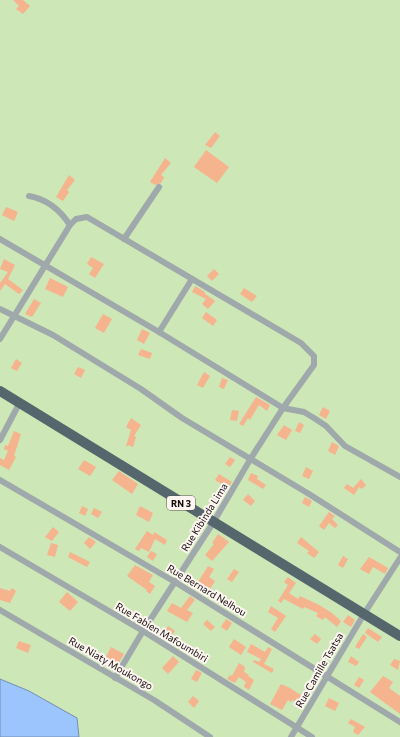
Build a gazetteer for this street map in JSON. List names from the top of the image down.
{
  "streets": {
    "highway": ["RN 3"],
    "street": [
      "Rue Kibinda Lima",
      "Rue Bernard Nelhou",
      "Rue Fabien Mafoumbiri",
      "Rue Niaty Moukongo",
      "Rue Camille Tsatsa"
    ]
  },
  "crossings": [
    ["RN 3", "Rue Kibinda Lima"],
    ["RN 3", "Rue Camille Tsatsa"],
    ["Rue Kibinda Lima", "Rue Bernard Nelhou"],
    ["Rue Kibinda Lima", "Rue Fabien Mafoumbiri"],
    ["Rue Kibinda Lima", "Rue Niaty Moukongo"],
    ["Rue Bernard Nelhou", "Rue Camille Tsatsa"],
    ["Rue Fabien Mafoumbiri", "Rue Camille Tsatsa"]
  ]
}
